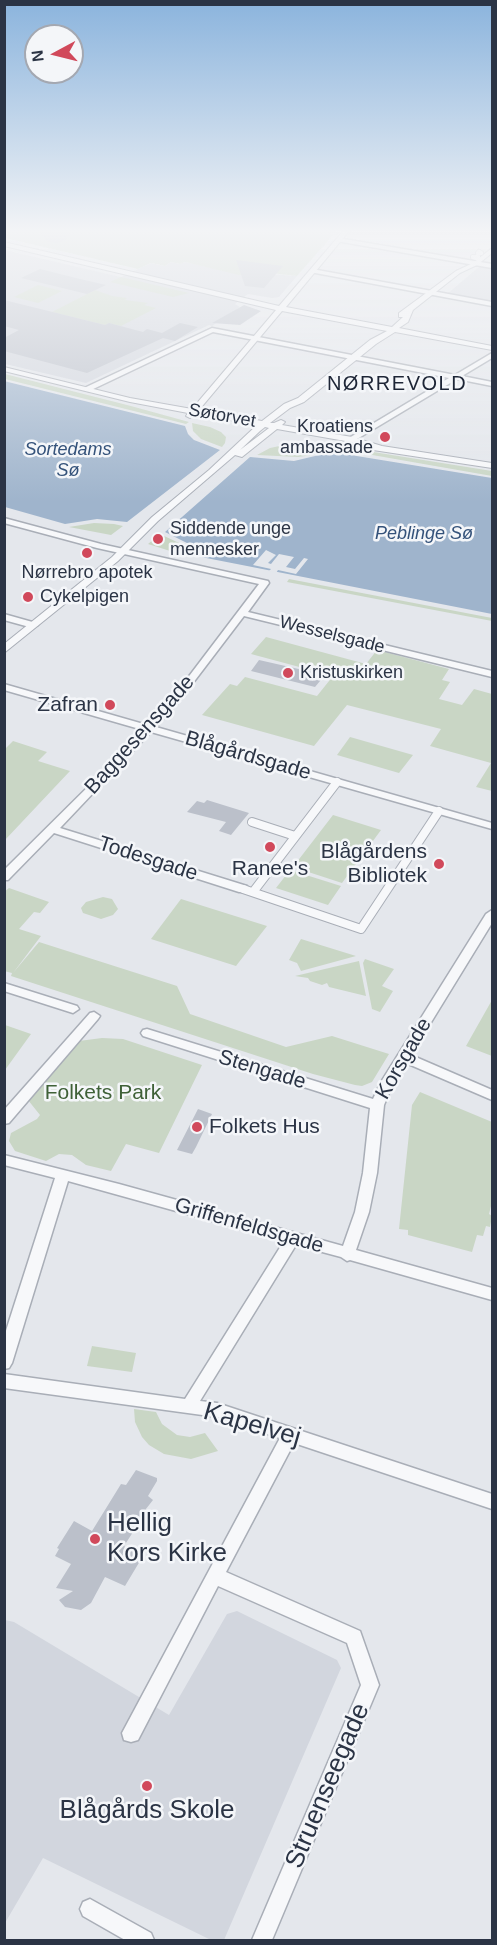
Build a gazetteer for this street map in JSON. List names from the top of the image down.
{
  "streets": {
    "street": [
      "Søtorvet",
      "Wesselsgade",
      "Baggesensgade",
      "Blågårdsgade",
      "Todesgade",
      "Korsgade",
      "Stengade",
      "Griffenfeldsgade",
      "Kapelvej",
      "Struenseegade"
    ]
  },
  "crossings": [
    ["Wesselsgade", "Baggesensgade"],
    ["Baggesensgade", "Blågårdsgade"],
    ["Baggesensgade", "Todesgade"],
    ["Korsgade", "Stengade"],
    ["Korsgade", "Griffenfeldsgade"]
  ],
  "districts": ["NØRREVOLD"],
  "water": ["Sortedams Sø", "Peblinge Sø"],
  "parks": ["Folkets Park"],
  "places": [
    "Kroatiens ambassade",
    "Siddende unge mennesker",
    "Nørrebro apotek",
    "Cykelpigen",
    "Kristuskirken",
    "Zafran",
    "Ranee's",
    "Blågårdens Bibliotek",
    "Folkets Hus",
    "Hellig Kors Kirke",
    "Blågårds Skole"
  ],
  "north": "left"
}
